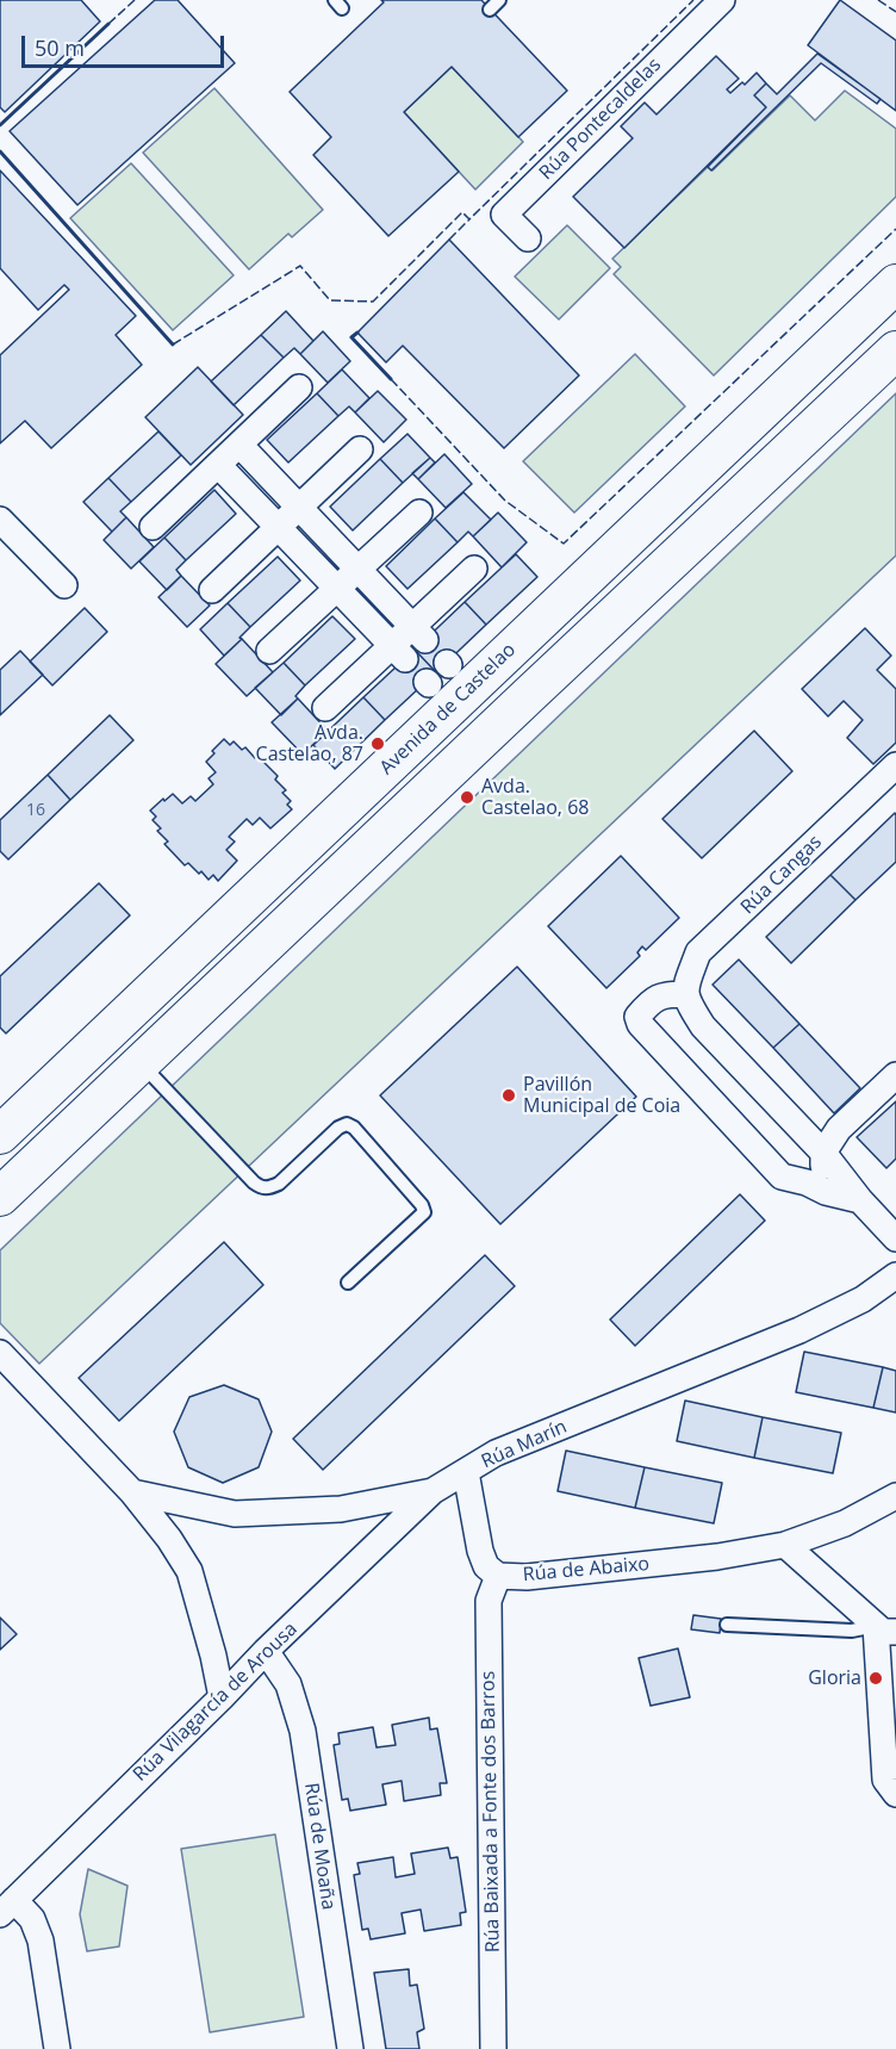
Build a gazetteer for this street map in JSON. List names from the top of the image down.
{
  "streets": {
    "main road": ["Avenida de Castelao"],
    "street": [
      "Rúa Pontecaldelas",
      "Rúa Cangas",
      "Rúa Marín",
      "Rúa de Abaixo",
      "Rúa Vilagarcía de Arousa",
      "Rúa Baixada a Fonte dos Barros",
      "Rúa de Moaña"
    ]
  },
  "crossings": [
    ["Rúa Marín", "Rúa de Abaixo"],
    ["Rúa Marín", "Rúa Vilagarcía de Arousa"],
    ["Rúa de Abaixo", "Rúa Baixada a Fonte dos Barros"],
    ["Rúa Vilagarcía de Arousa", "Rúa de Moaña"]
  ],
  "places": [
    "Avda. Castelao, 87",
    "Avda. Castelao, 68",
    "Pavillón Municipal de Coia",
    "Gloria"
  ],
  "house_numbers": ["16"],
  "scale_bar": "50 m"
}
